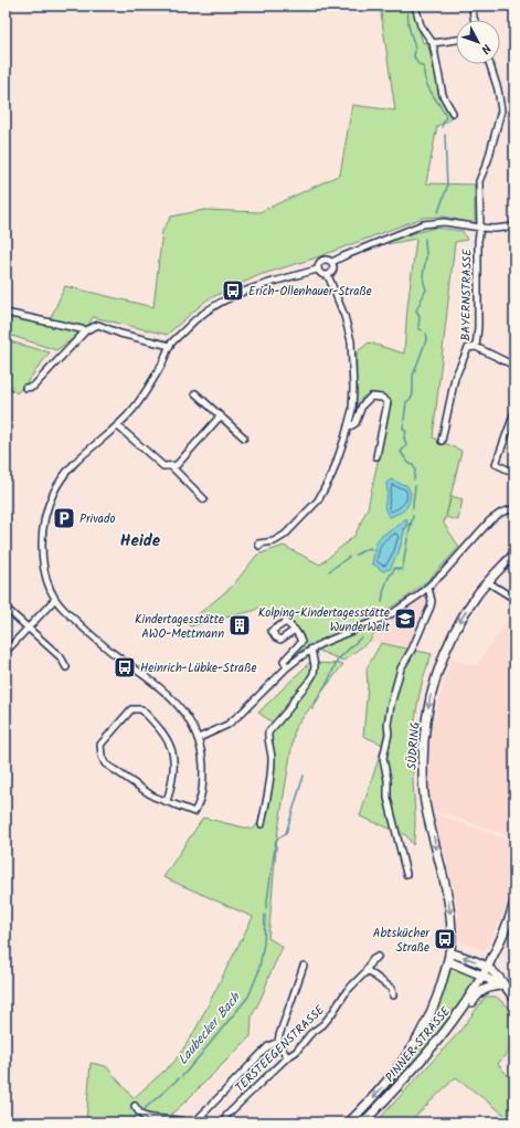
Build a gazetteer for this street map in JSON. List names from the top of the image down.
{
  "streets": {
    "street": [
      "BAYERNSTRASSE",
      "SÜDRING",
      "PINNER STRASSE",
      "TERSTEEGENSTRASSE"
    ]
  },
  "districts": ["Heide"],
  "water": ["Laubecker Bach"],
  "places": {
    "bus stop": ["Erich-Ollenhauer-Straße", "Heinrich-Lübke-Straße", "Abtskücher Straße"],
    "parking": ["Privado"],
    "school or university": ["Kolping-Kindertagesstätte WunderWelt"],
    "building": ["Kindertagesstätte AWO-Mettmann"]
  },
  "north": "bottom right"
}
